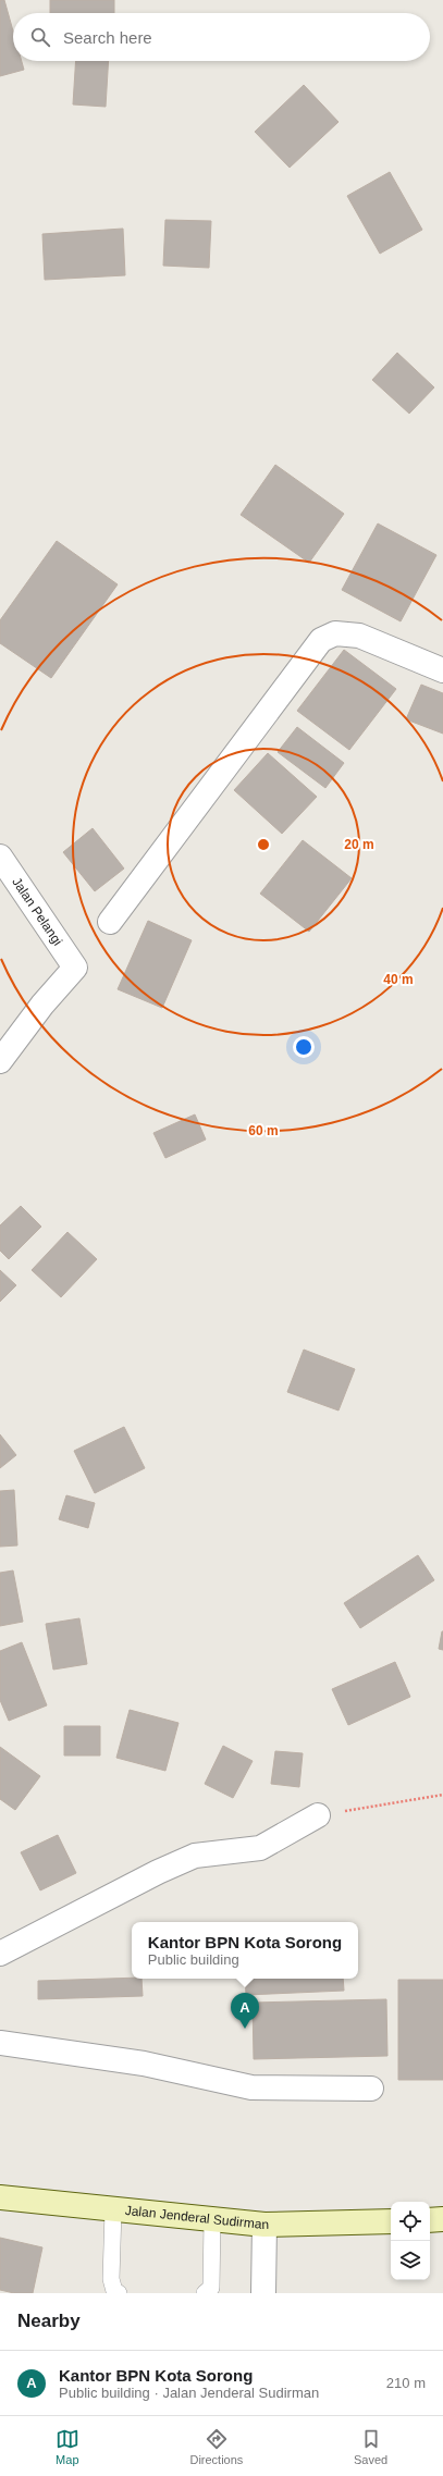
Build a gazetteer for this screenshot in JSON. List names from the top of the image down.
{
  "streets": {
    "main road": ["Jalan Jenderal Sudirman"],
    "street": ["Jalan Pelangi"]
  },
  "page": {
    "search": "Search here",
    "popup": ["Kantor BPN Kota Sorong", "Public building"],
    "pins": "A",
    "heading": "Nearby",
    "list": [
      {
        "mark": "A",
        "name": "Kantor BPN Kota Sorong",
        "note": "Public building · Jalan Jenderal Sudirman",
        "value": "210 m"
      }
    ],
    "nav": ["Map", "Directions", "Saved"]
  },
  "rings": ["20 m", "40 m", "60 m"]
}
